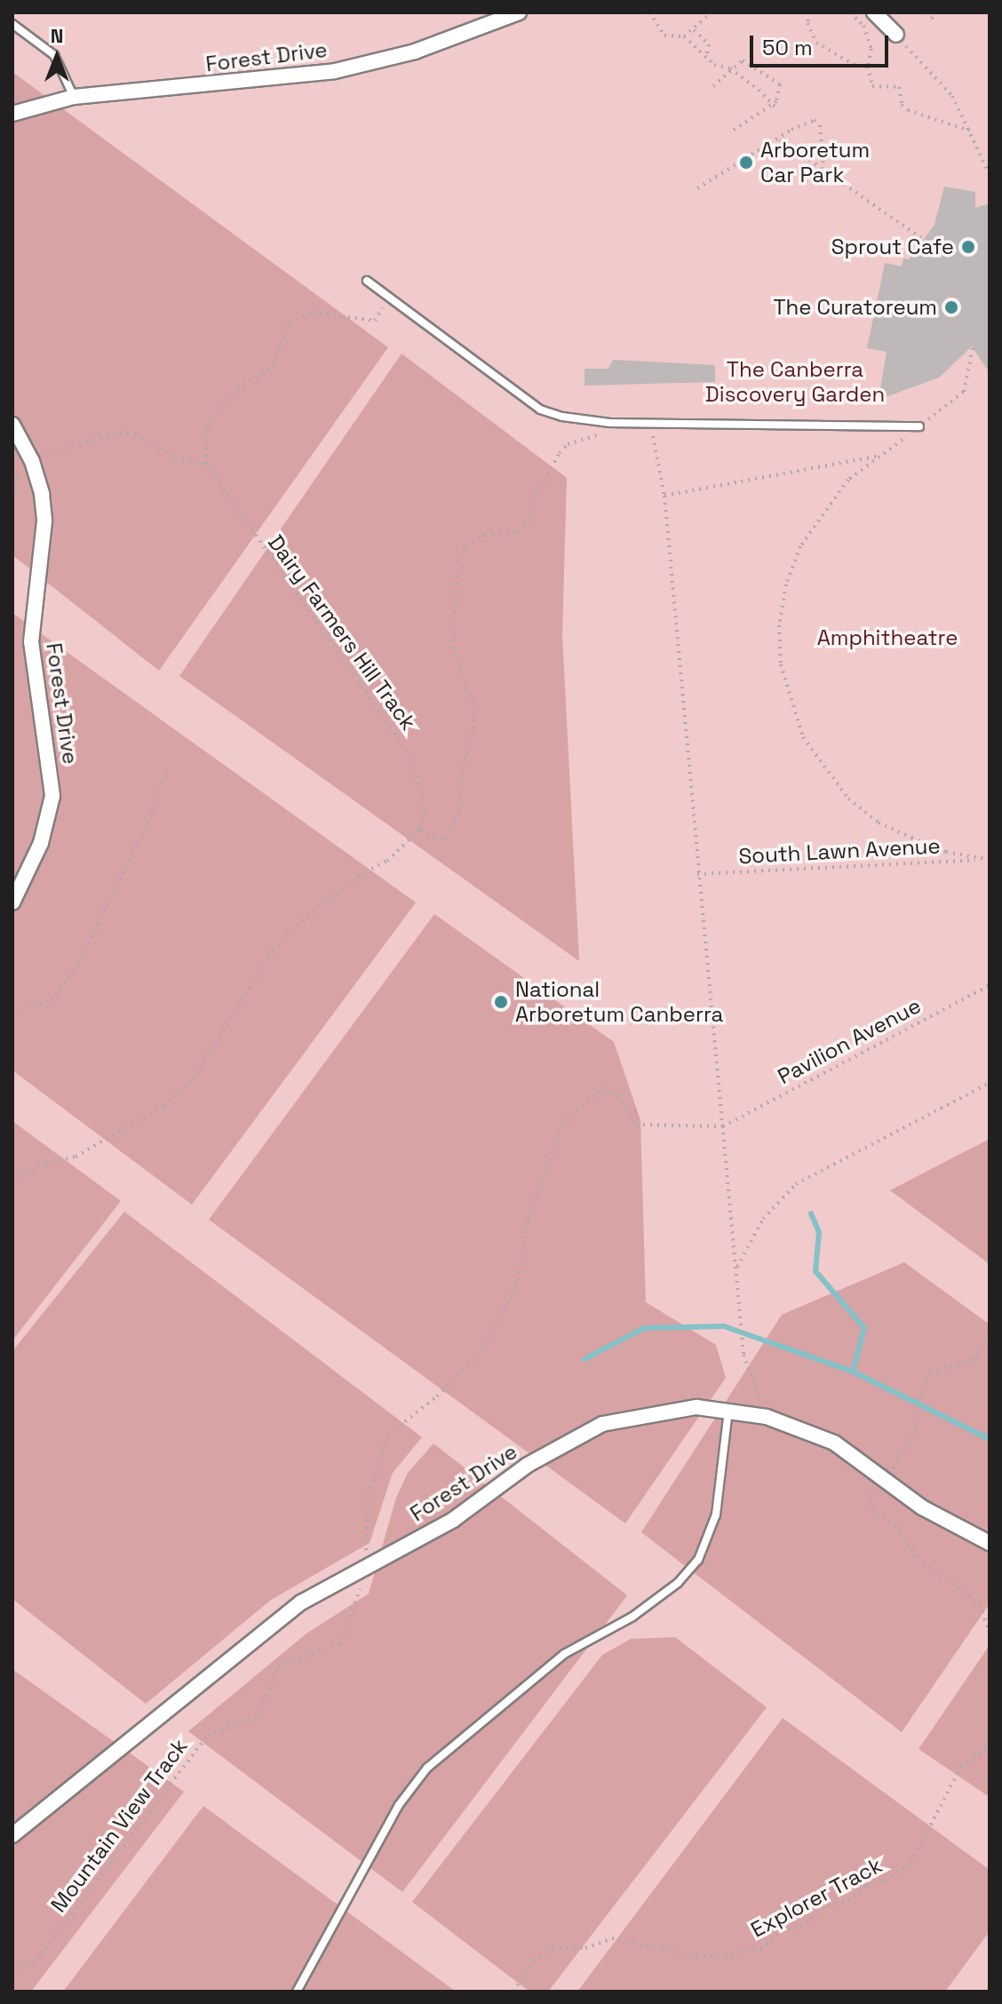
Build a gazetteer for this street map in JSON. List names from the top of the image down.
{
  "streets": {
    "street": ["Forest Drive"],
    "path": [
      "Dairy Farmers Hill Track",
      "South Lawn Avenue",
      "Pavilion Avenue",
      "Mountain View Track",
      "Explorer Track"
    ]
  },
  "crossings": [
    ["Forest Drive", "Mountain View Track"],
    ["Pavilion Avenue", "Mountain View Track"]
  ],
  "parks": ["The Canberra Discovery Garden", "Amphitheatre"],
  "places": [
    "Arboretum Car Park",
    "Sprout Cafe",
    "The Curatoreum",
    "National Arboretum Canberra"
  ],
  "scale_bar": "50 m",
  "north": "top"
}
